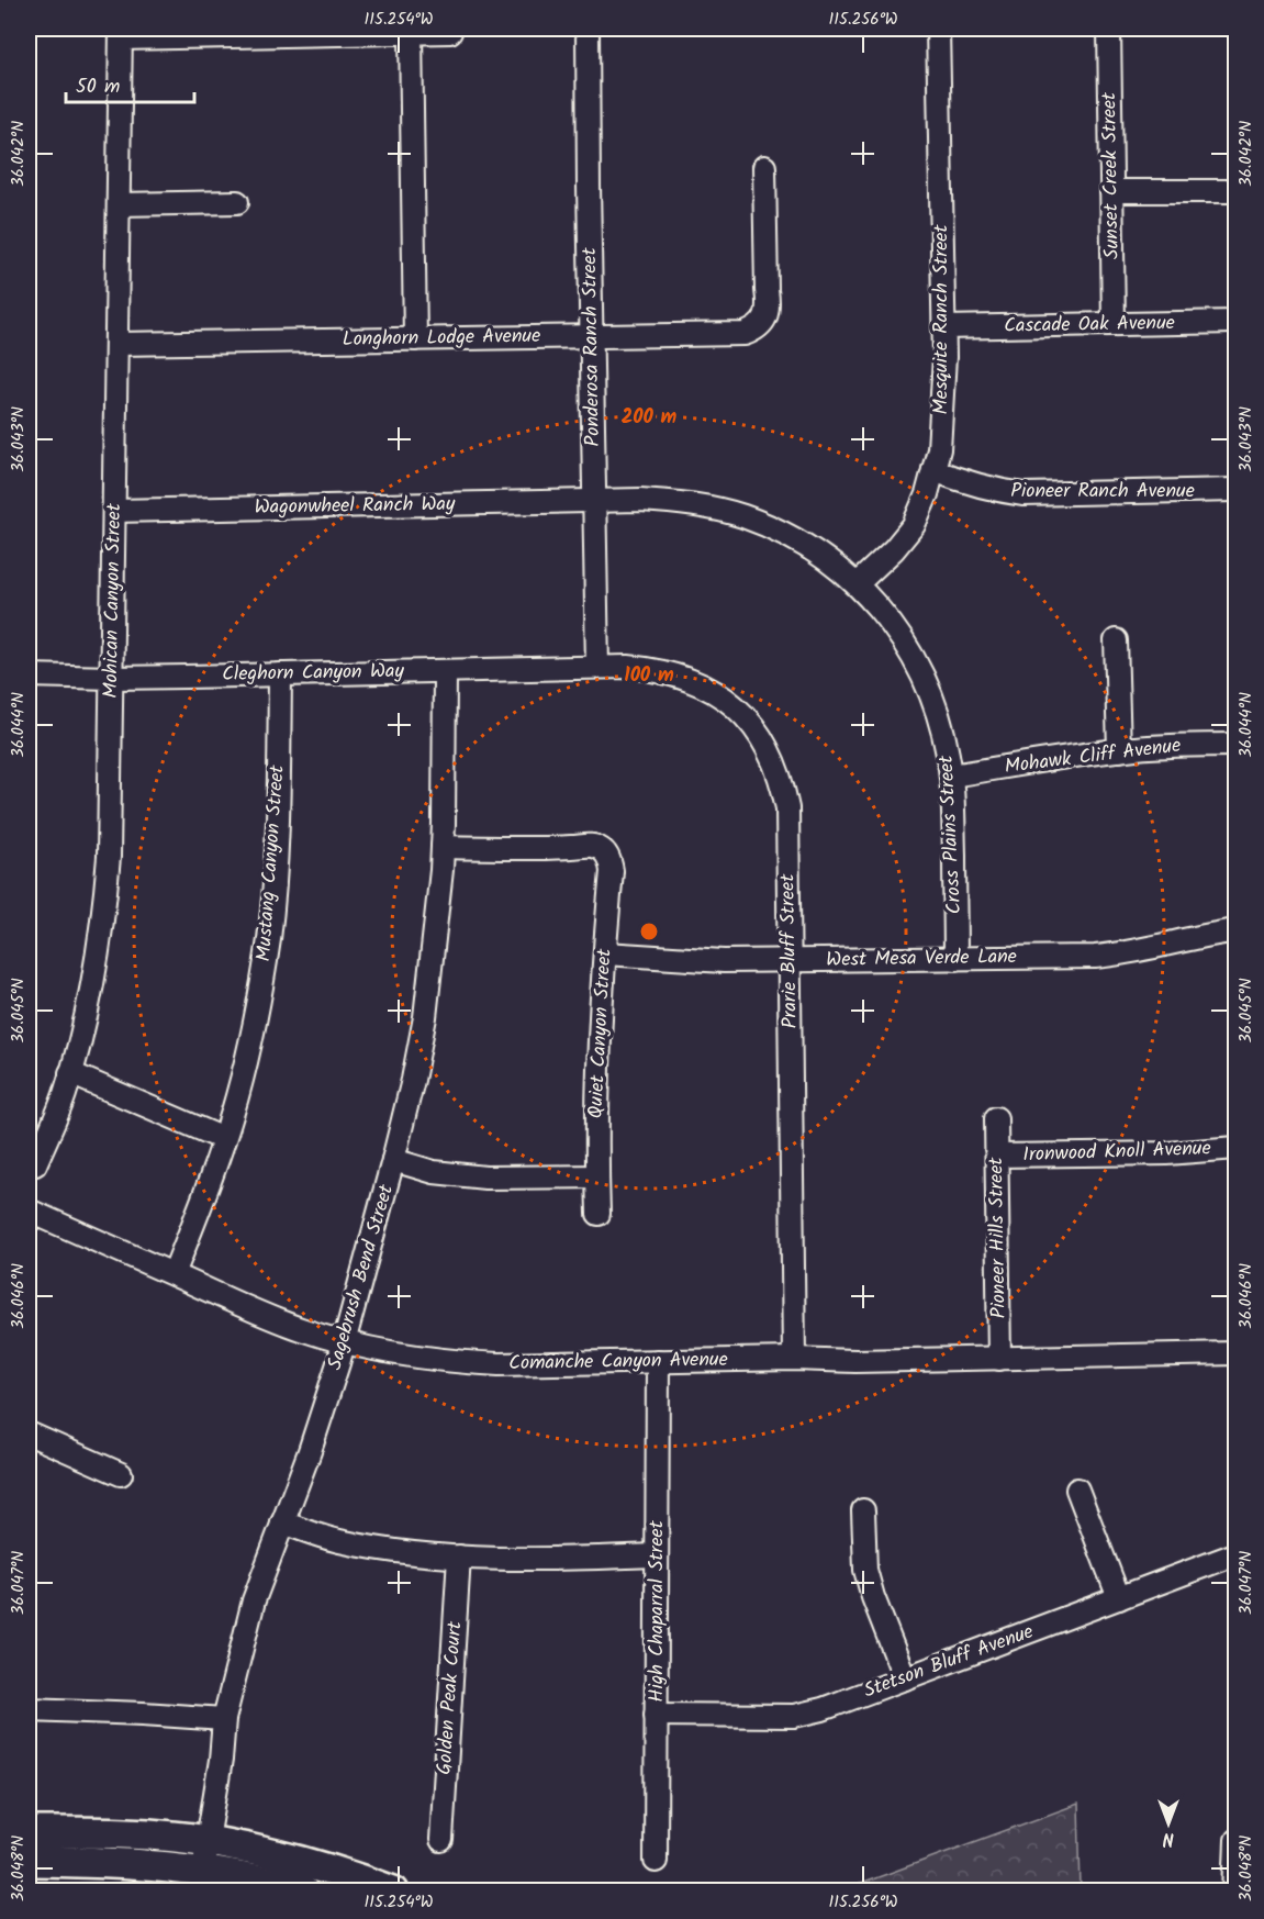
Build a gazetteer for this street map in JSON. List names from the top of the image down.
{
  "streets": {
    "street": [
      "Sunset Creek Street",
      "Mesquite Ranch Street",
      "Cascade Oak Avenue",
      "Longhorn Lodge Avenue",
      "Ponderosa Ranch Street",
      "Pioneer Ranch Avenue",
      "Wagonwheel Ranch Way",
      "Mohican Canyon Street",
      "Cleghorn Canyon Way",
      "Mohawk Cliff Avenue",
      "Cross Plains Street",
      "Mustang Canyon Street",
      "Prarie Bluff Street",
      "West Mesa Verde Lane",
      "Quiet Canyon Street",
      "Ironwood Knoll Avenue",
      "Pioneer Hills Street",
      "Sagebrush Bend Street",
      "Comanche Canyon Avenue",
      "High Chaparral Street",
      "Stetson Bluff Avenue",
      "Golden Peak Court"
    ]
  },
  "crossings": [
    ["Sunset Creek Street", "Cascade Oak Avenue"],
    ["Mesquite Ranch Street", "Cascade Oak Avenue"],
    ["Mesquite Ranch Street", "Pioneer Ranch Avenue"],
    ["Mesquite Ranch Street", "Cross Plains Street"],
    ["Longhorn Lodge Avenue", "Ponderosa Ranch Street"],
    ["Longhorn Lodge Avenue", "Mohican Canyon Street"],
    ["Ponderosa Ranch Street", "Wagonwheel Ranch Way"],
    ["Ponderosa Ranch Street", "Cleghorn Canyon Way"],
    ["Ponderosa Ranch Street", "Cross Plains Street"],
    ["Ponderosa Ranch Street", "Prarie Bluff Street"],
    ["Wagonwheel Ranch Way", "Mohican Canyon Street"],
    ["Wagonwheel Ranch Way", "Cross Plains Street"],
    ["Mohican Canyon Street", "Cleghorn Canyon Way"],
    ["Cleghorn Canyon Way", "Mustang Canyon Street"],
    ["Cleghorn Canyon Way", "Prarie Bluff Street"],
    ["Cleghorn Canyon Way", "Sagebrush Bend Street"],
    ["Mohawk Cliff Avenue", "Cross Plains Street"],
    ["Cross Plains Street", "West Mesa Verde Lane"],
    ["Mustang Canyon Street", "Comanche Canyon Avenue"],
    ["Prarie Bluff Street", "West Mesa Verde Lane"],
    ["Prarie Bluff Street", "Comanche Canyon Avenue"],
    ["West Mesa Verde Lane", "Quiet Canyon Street"],
    ["Quiet Canyon Street", "Sagebrush Bend Street"],
    ["Ironwood Knoll Avenue", "Pioneer Hills Street"],
    ["Pioneer Hills Street", "Comanche Canyon Avenue"],
    ["Sagebrush Bend Street", "Comanche Canyon Avenue"],
    ["Comanche Canyon Avenue", "High Chaparral Street"],
    ["High Chaparral Street", "Stetson Bluff Avenue"]
  ],
  "scale_bar": "50 m",
  "north": "bottom",
  "coordinates": [
    "115.254°W",
    "115.256°W",
    "36.042°N",
    "36.043°N",
    "36.044°N",
    "36.045°N",
    "36.046°N",
    "36.047°N",
    "36.048°N"
  ],
  "rings": ["200 m", "100 m"]
}
